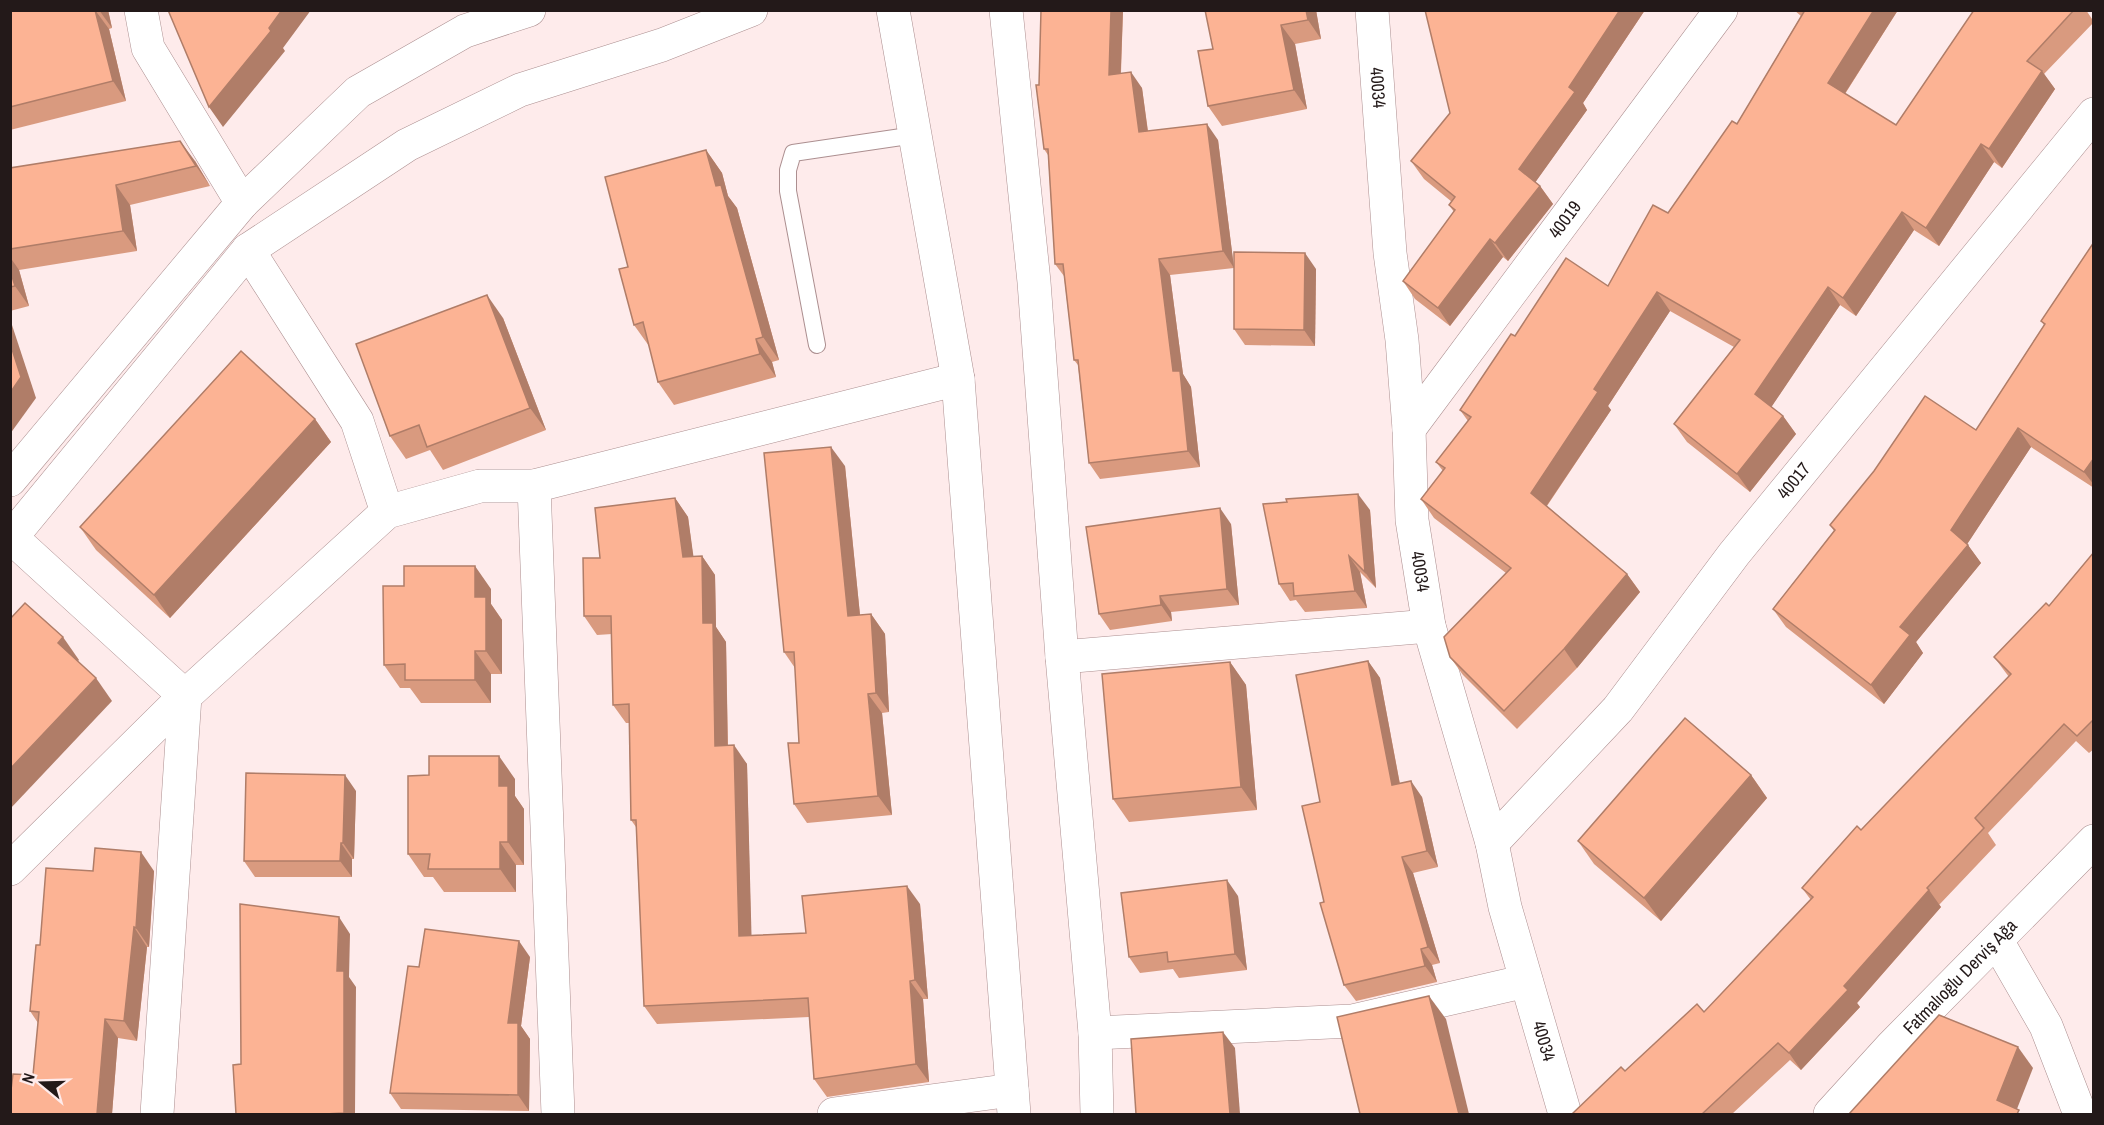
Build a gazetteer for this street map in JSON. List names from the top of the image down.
{
  "streets": {
    "street": [
      "40034",
      "40019",
      "40017",
      "Fatmalıoğlu Derviş Ağa"
    ]
  },
  "crossings": [
    ["40034", "40019"],
    ["40034", "40017"]
  ],
  "north": "left"
}
